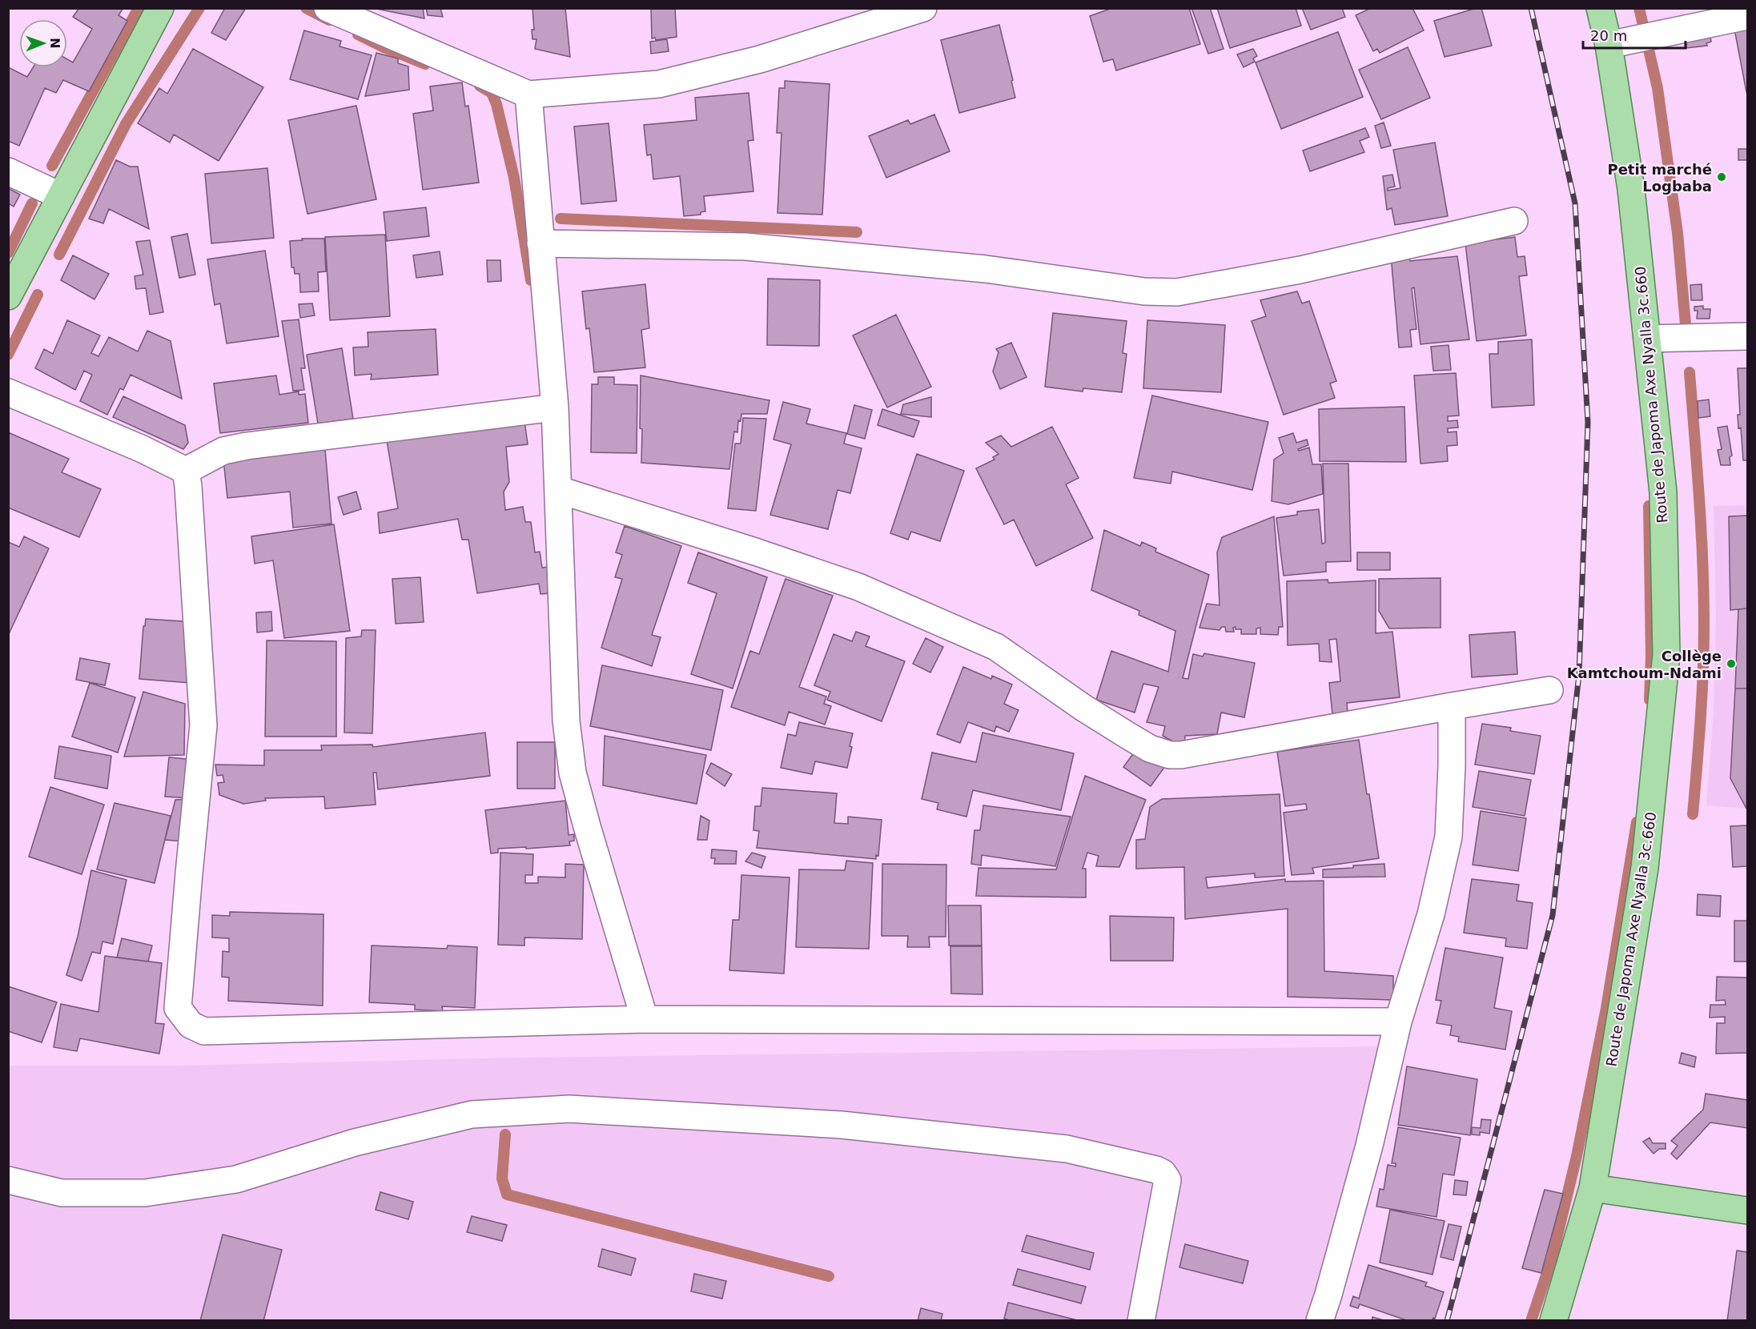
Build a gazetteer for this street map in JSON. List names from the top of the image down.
{
  "streets": {
    "main road": ["Route de Japoma Axe Nyalla 3c.660"]
  },
  "places": ["Petit marché Logbaba", "Collège Kamtchoum-Ndami"],
  "scale_bar": "20 m",
  "north": "right"
}
